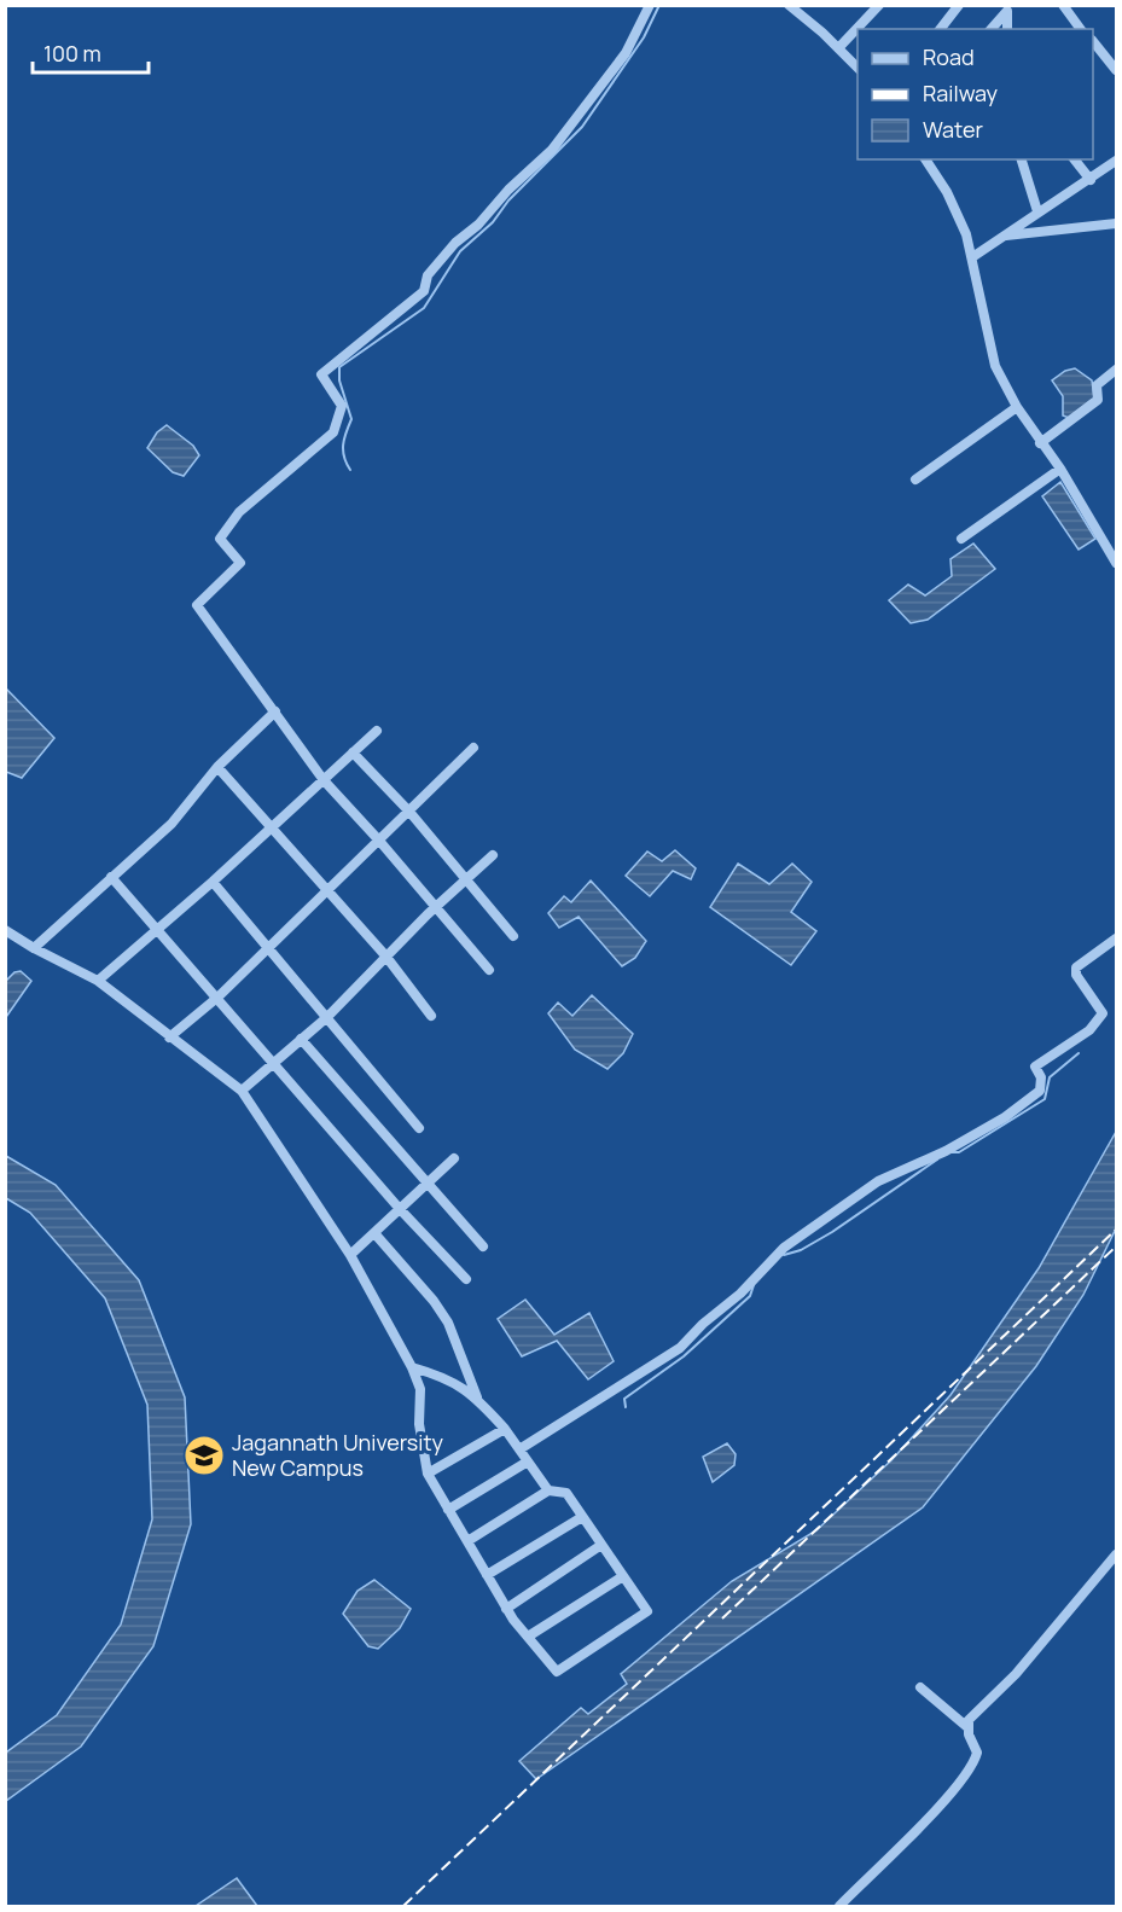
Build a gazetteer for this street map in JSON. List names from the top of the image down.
{
  "places": {
    "school or university": ["Jagannath University New Campus"]
  },
  "legend": ["Road", "Railway", "Water"],
  "scale_bar": "100 m"
}
